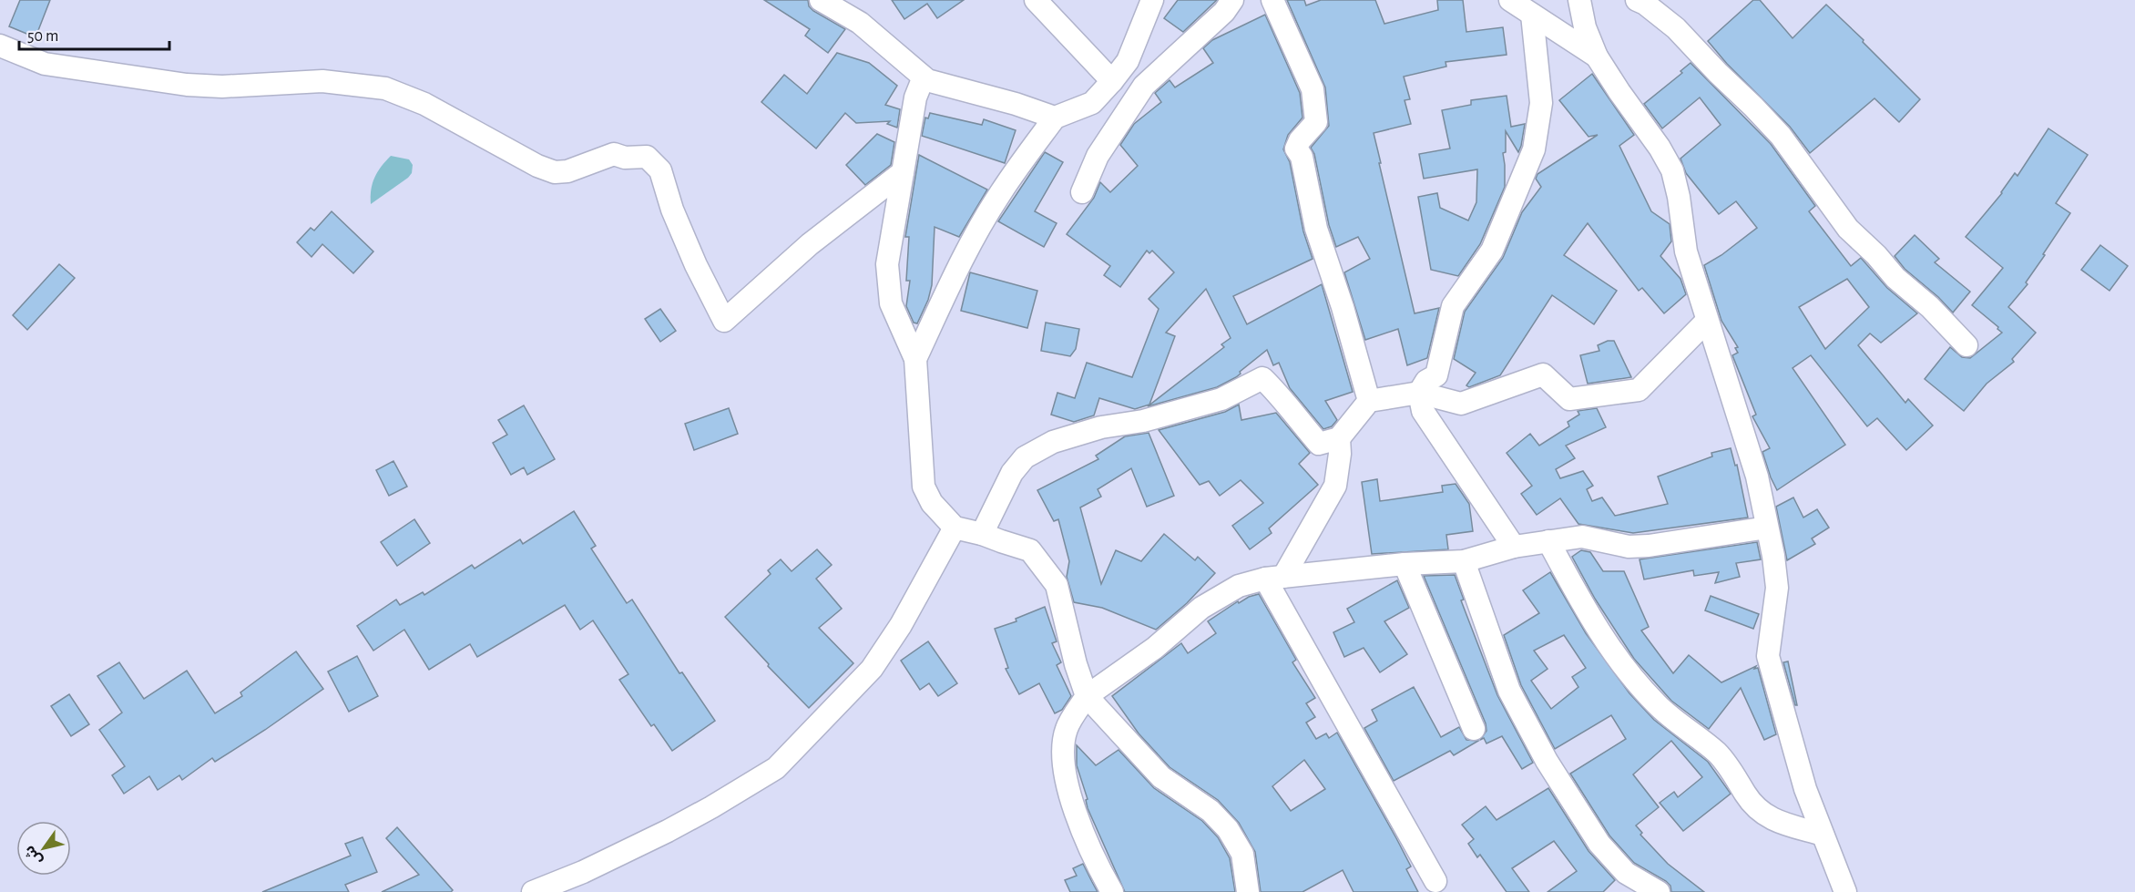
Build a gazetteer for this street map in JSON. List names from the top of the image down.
{
  "scale_bar": "50 m",
  "north": "bottom left"
}
